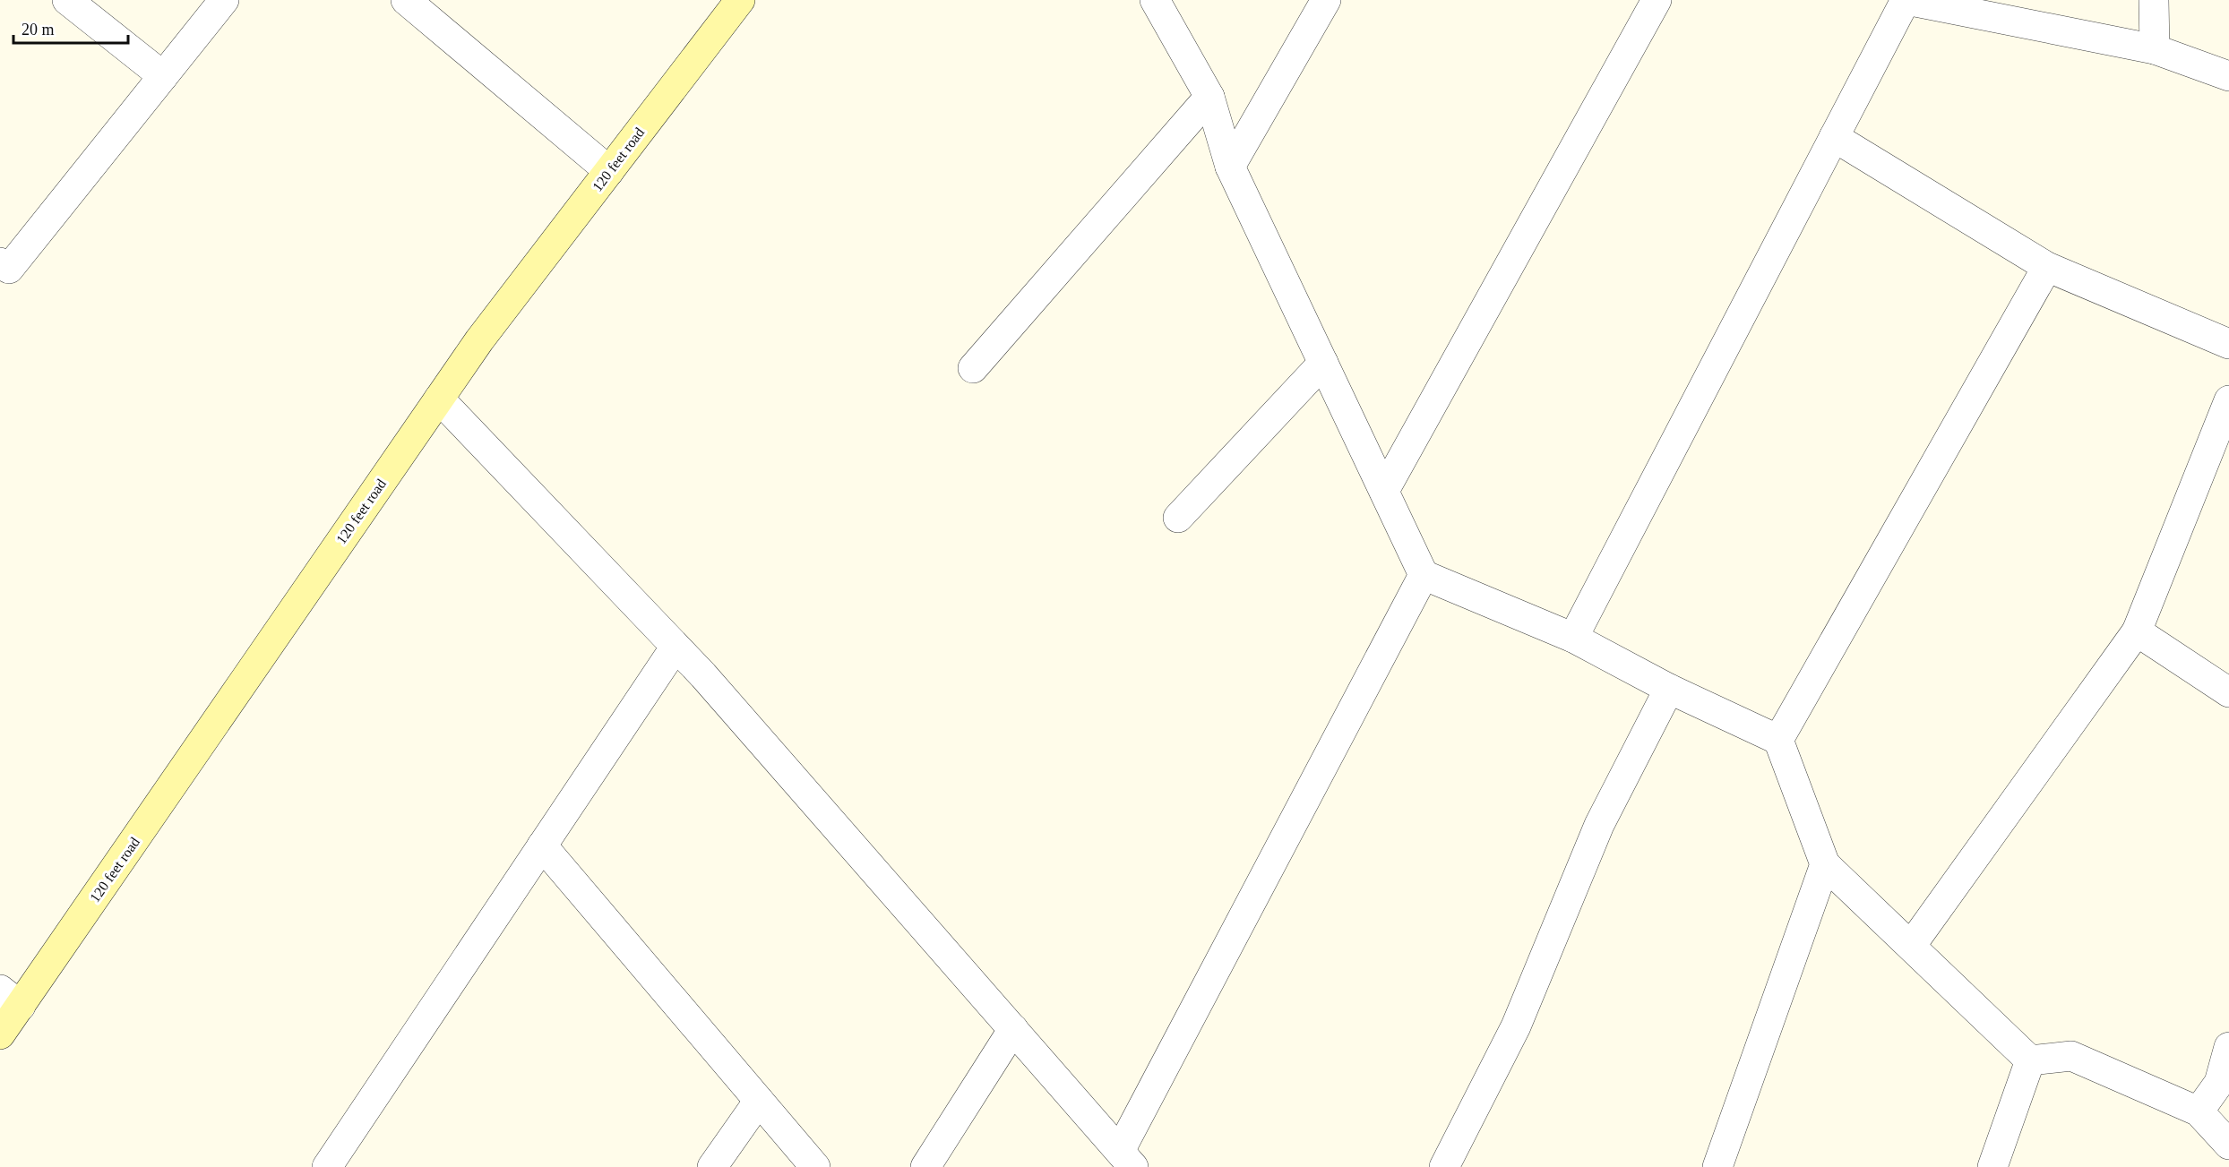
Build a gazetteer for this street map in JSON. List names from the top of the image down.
{
  "streets": {
    "street": ["120 feet road"]
  },
  "scale_bar": "20 m"
}
